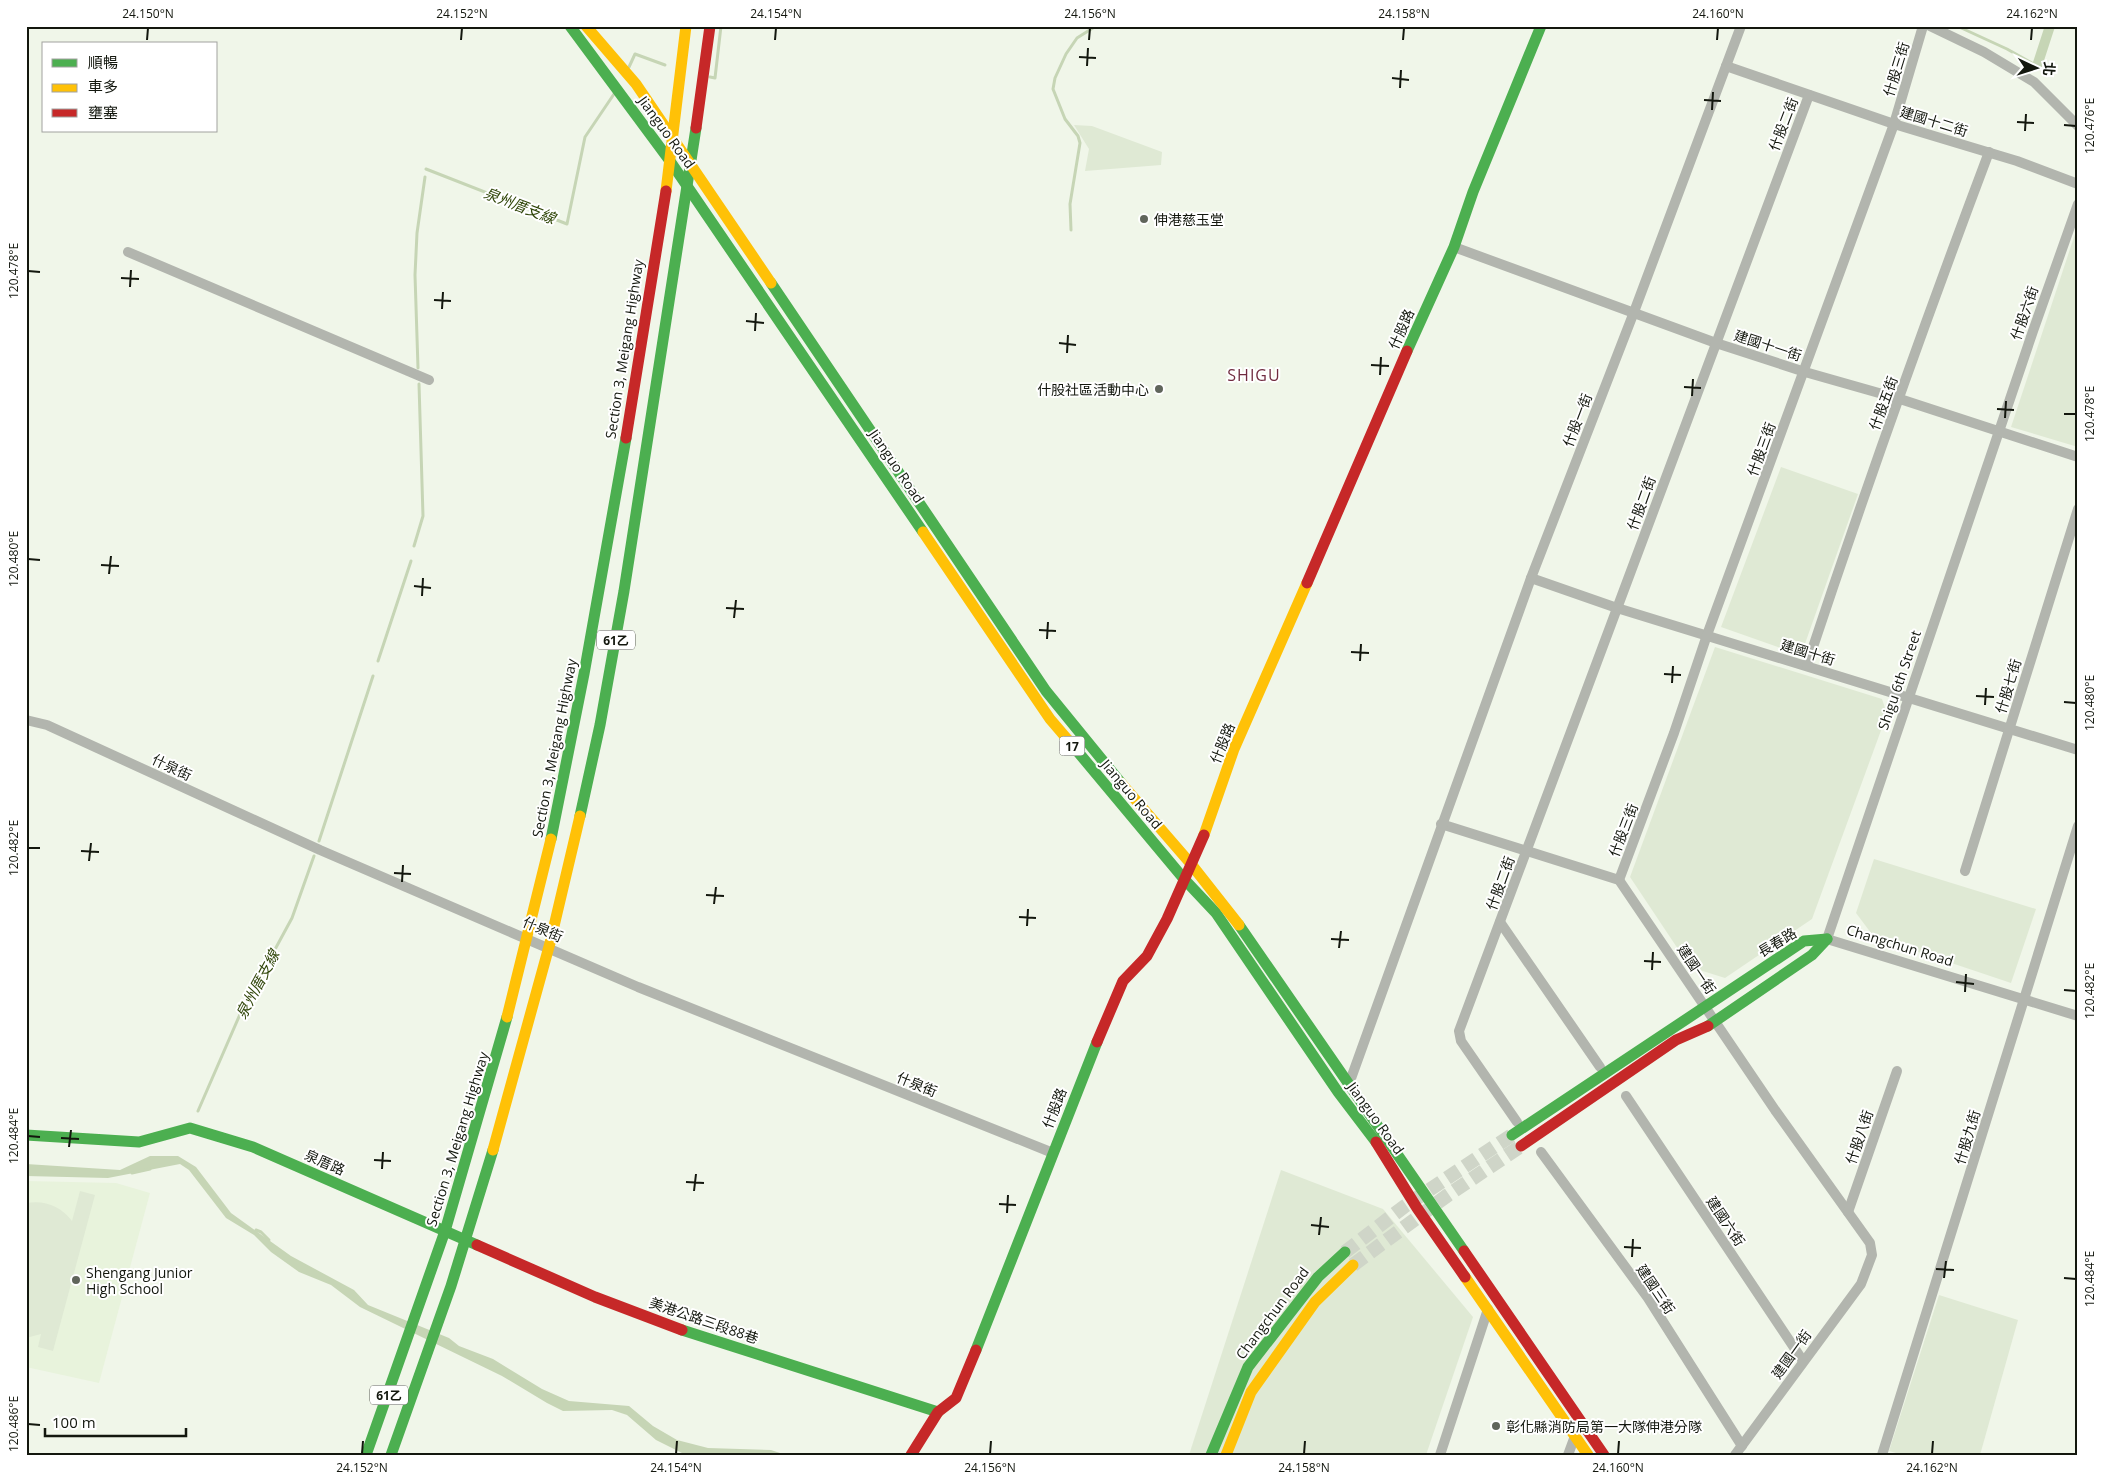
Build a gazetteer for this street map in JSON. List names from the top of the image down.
{
  "streets": {
    "main road": [
      "Jianguo Road",
      "什股路",
      "Section 3, Meigang Highway",
      "61乙",
      "17",
      "長春路",
      "Changchun Road",
      "泉厝路",
      "美港公路三段88巷"
    ],
    "street": [
      "什股三街",
      "建國十二街",
      "什股二街",
      "什股六街",
      "建國十一街",
      "什股五街",
      "什股一街",
      "建國十街",
      "Shigu 6th Street",
      "什股七街",
      "什泉街",
      "建國一街",
      "什股八街",
      "什股九街",
      "建國六街",
      "建國三街"
    ]
  },
  "crossings": [
    ["什股三街", "建國十二街"],
    ["什股三街", "建國十一街"],
    ["什股三街", "建國十街"],
    ["什股三街", "建國一街"],
    ["建國十二街", "什股二街"],
    ["建國十二街", "什股五街"],
    ["建國十二街", "什股一街"],
    ["什股二街", "建國十一街"],
    ["什股二街", "建國十街"],
    ["Jianguo Road", "什股路"],
    ["Jianguo Road", "Section 3, Meigang Highway"],
    ["Jianguo Road", "61乙"],
    ["什股六街", "建國十一街"],
    ["什股六街", "Shigu 6th Street"],
    ["什股路", "建國十一街"],
    ["什股路", "什泉街"],
    ["什股路", "美港公路三段88巷"],
    ["建國十一街", "什股五街"],
    ["建國十一街", "什股一街"],
    ["建國十一街", "Shigu 6th Street"],
    ["Section 3, Meigang Highway", "什泉街"],
    ["Section 3, Meigang Highway", "泉厝路"],
    ["什股五街", "建國十街"],
    ["什股一街", "建國十街"],
    ["61乙", "什泉街"],
    ["61乙", "泉厝路"],
    ["61乙", "美港公路三段88巷"],
    ["建國十街", "Shigu 6th Street"],
    ["建國十街", "什股七街"],
    ["Shigu 6th Street", "長春路"],
    ["Shigu 6th Street", "Changchun Road"],
    ["長春路", "Changchun Road"],
    ["長春路", "建國一街"],
    ["Changchun Road", "什股九街"],
    ["建國一街", "什股八街"],
    ["建國一街", "建國六街"],
    ["建國一街", "建國三街"],
    ["泉厝路", "美港公路三段88巷"]
  ],
  "districts": ["SHIGU"],
  "water": ["泉州厝支線"],
  "places": [
    "伸港慈玉堂",
    "什股社區活動中心",
    "Shengang Junior High School",
    "彰化縣消防局第一大隊伸港分隊"
  ],
  "legend": ["順暢", "車多", "壅塞"],
  "scale_bar": "100 m",
  "north": "right",
  "coordinates": [
    "24.150°N",
    "24.152°N",
    "24.154°N",
    "24.156°N",
    "24.158°N",
    "24.160°N",
    "24.162°N",
    "120.476°E",
    "120.478°E",
    "120.480°E",
    "120.482°E",
    "120.484°E",
    "120.486°E"
  ]
}
